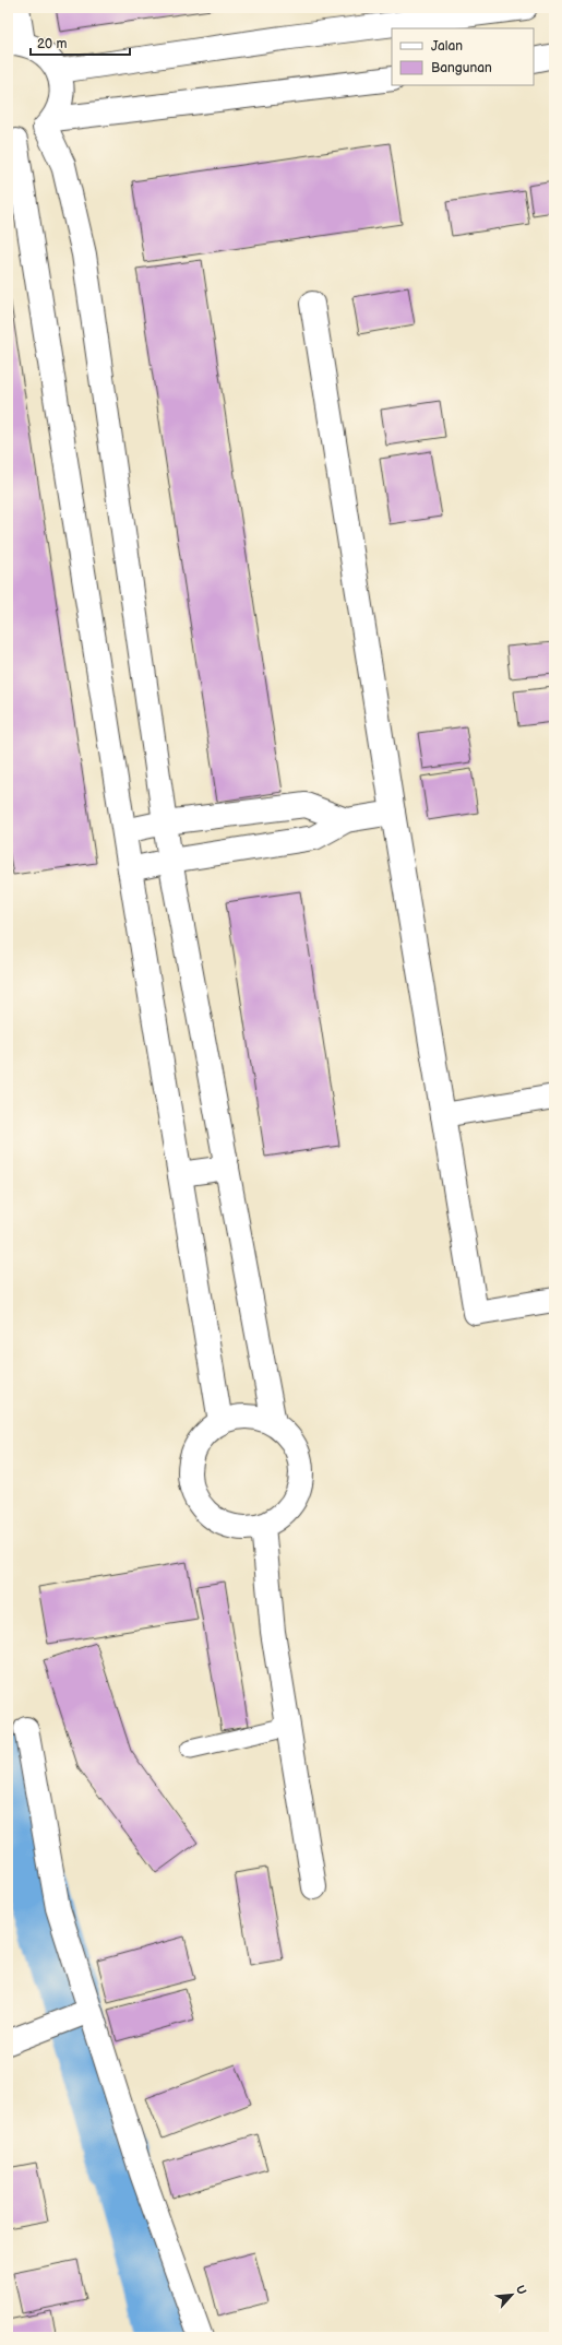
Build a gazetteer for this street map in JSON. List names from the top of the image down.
{
  "legend": ["Jalan", "Bangunan"],
  "scale_bar": "20 m",
  "north": "top right"
}
